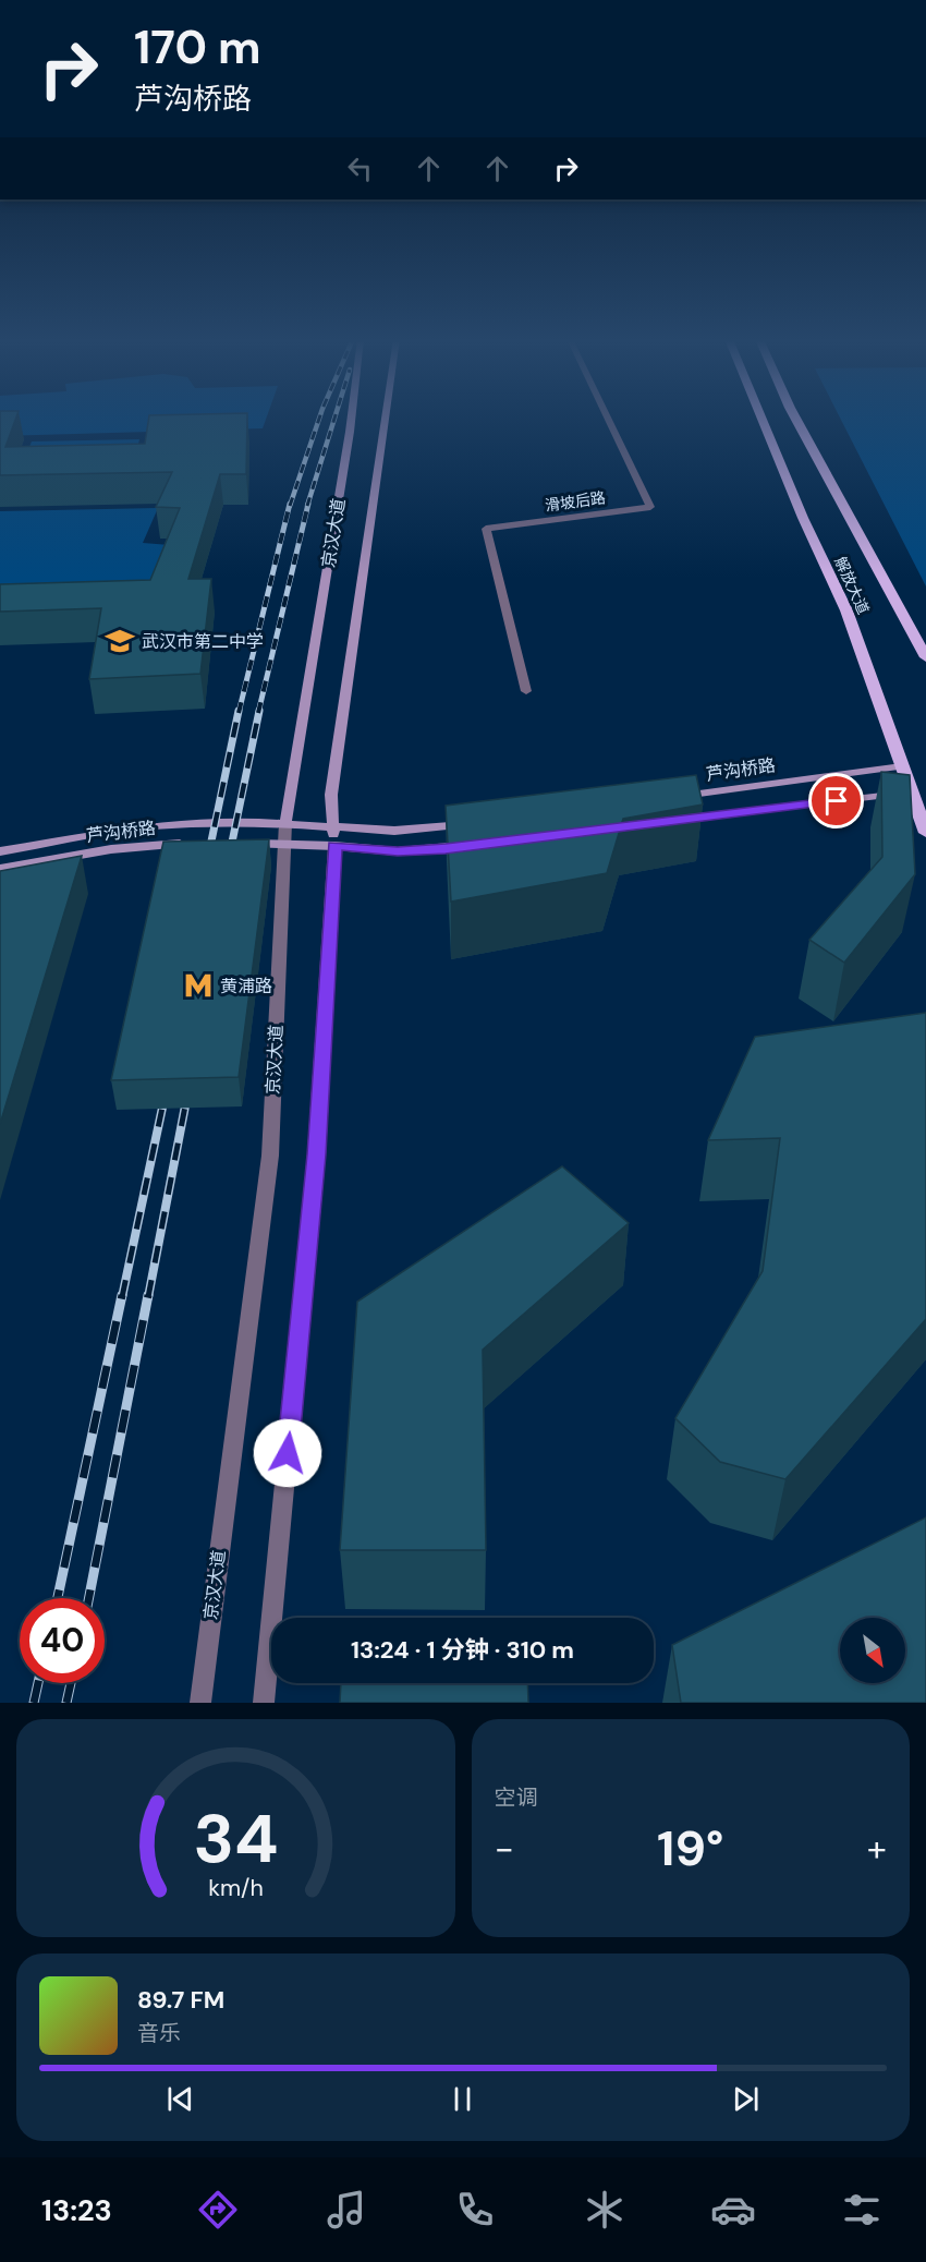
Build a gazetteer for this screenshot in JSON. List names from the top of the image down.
{
  "streets": {
    "main road": ["京汉大道", "解放大道", "芦沟桥路"],
    "street": ["滑坡后路"]
  },
  "crossings": [
    ["京汉大道", "芦沟桥路"],
    ["解放大道", "芦沟桥路"]
  ],
  "places": {
    "school or university": ["武汉市第二中学"],
    "metro station": ["黄浦路"]
  },
  "north": "bottom right",
  "page": {
    "turn": ["170 m", "芦沟桥路"],
    "limit": "40",
    "trip": "13:24 · 1 分钟 · 310 m",
    "tile": "空调",
    "heat": ["−", "19°", "+"],
    "song": ["89.7 FM", "音乐"],
    "tabs": "13:23",
    "gauge": ["34", "km/h"]
  }
}
